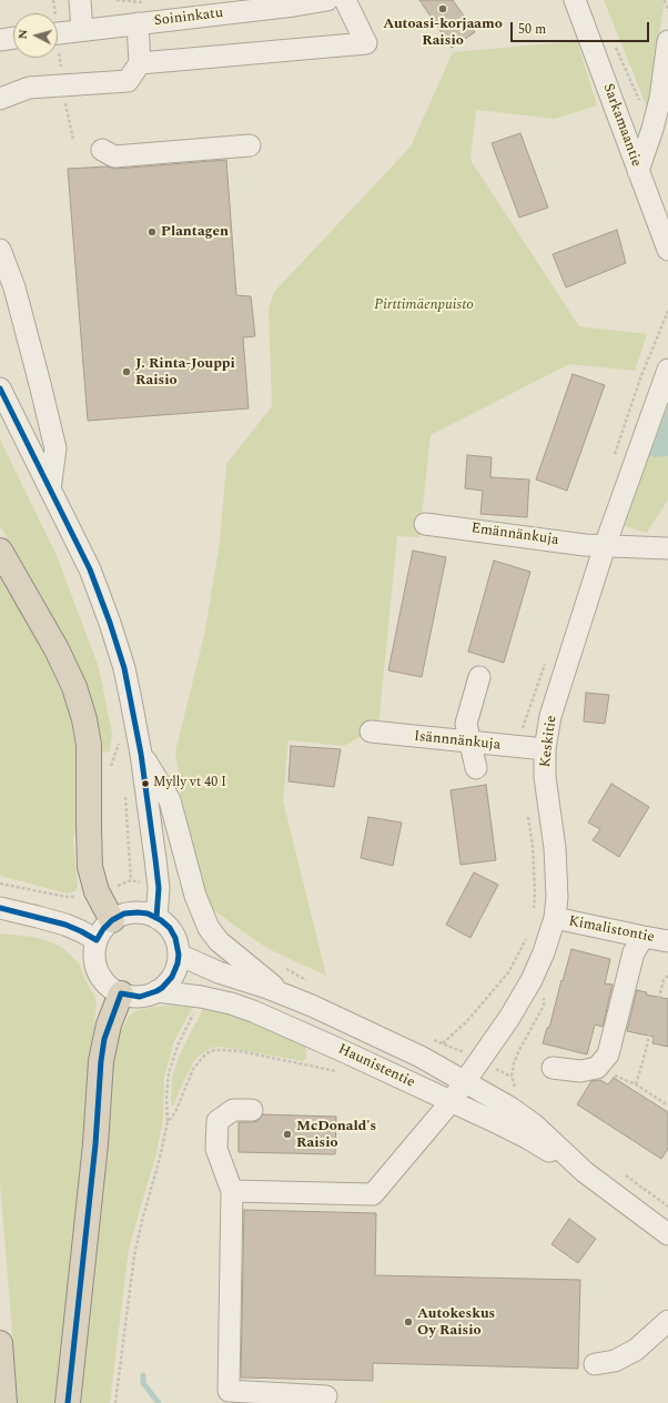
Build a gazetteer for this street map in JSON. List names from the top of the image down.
{
  "streets": {
    "street": [
      "Soininkatu",
      "Sarkamaantie",
      "Emännänkuja",
      "Isännnänkuja",
      "Keskitie",
      "Kimalistontie",
      "Haunistentie"
    ]
  },
  "crossings": [
    ["Emännänkuja", "Keskitie"],
    ["Isännnänkuja", "Keskitie"],
    ["Keskitie", "Kimalistontie"],
    ["Keskitie", "Haunistentie"]
  ],
  "parks": ["Pirttimäenpuisto"],
  "places": [
    "Autoasi-korjaamo Raisio",
    "Plantagen",
    "J. Rinta-Jouppi Raisio",
    "Mylly vt 40 I",
    "McDonald's Raisio",
    "Autokeskus Oy Raisio"
  ],
  "scale_bar": "50 m",
  "north": "left"
}
